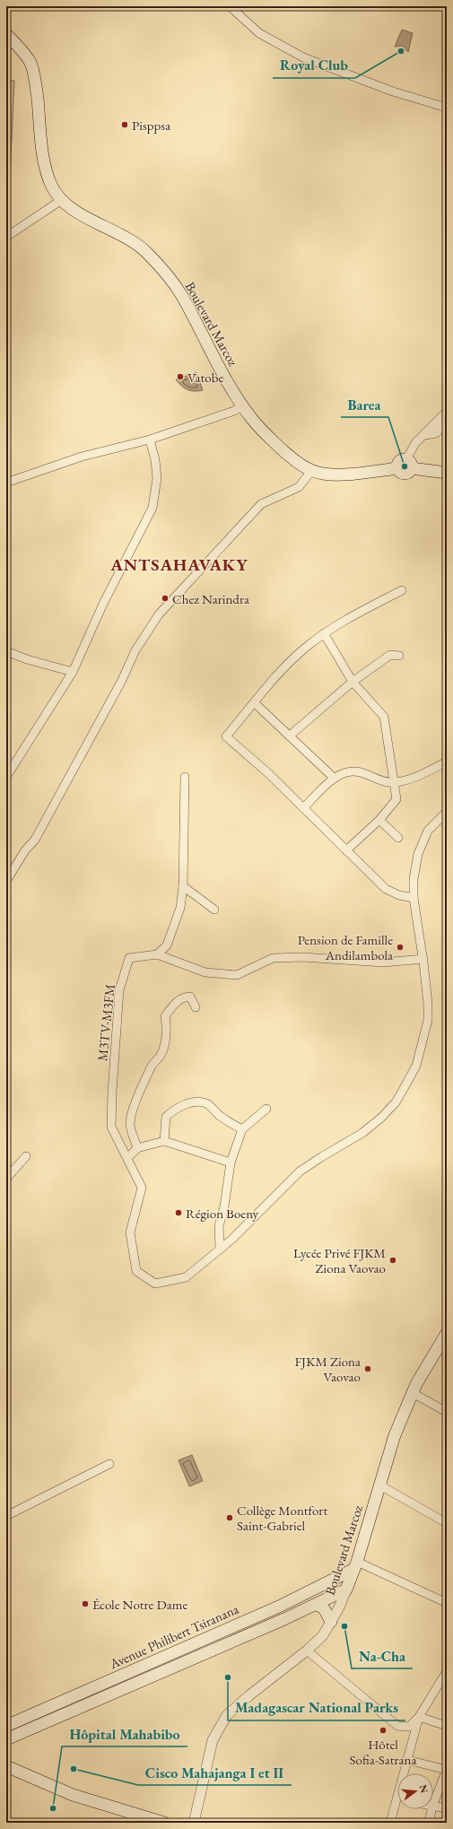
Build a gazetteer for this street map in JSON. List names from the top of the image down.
{
  "streets": {
    "main road": ["Boulevard Marcoz", "Avenue Philibert Tsiranana"],
    "street": ["M3TV-M3FM"]
  },
  "crossings": [
    ["Boulevard Marcoz", "Avenue Philibert Tsiranana"]
  ],
  "districts": ["ANTSAHAVAKY"],
  "places": [
    "Royal Club",
    "Pisppsa",
    "Vatobe",
    "Barea",
    "Chez Narindra",
    "Pension de Famille Andilambola",
    "Région Boeny",
    "Lycée Privé FJKM Ziona Vaovao",
    "FJKM Ziona Vaovao",
    "Collège Montfort Saint-Gabriel",
    "École Notre Dame",
    "Na-Cha",
    "Madagascar National Parks",
    "Hôtel Sofia-Satrana",
    "Cisco Mahajanga I et II",
    "Hôpital Mahabibo"
  ],
  "north": "right"
}
